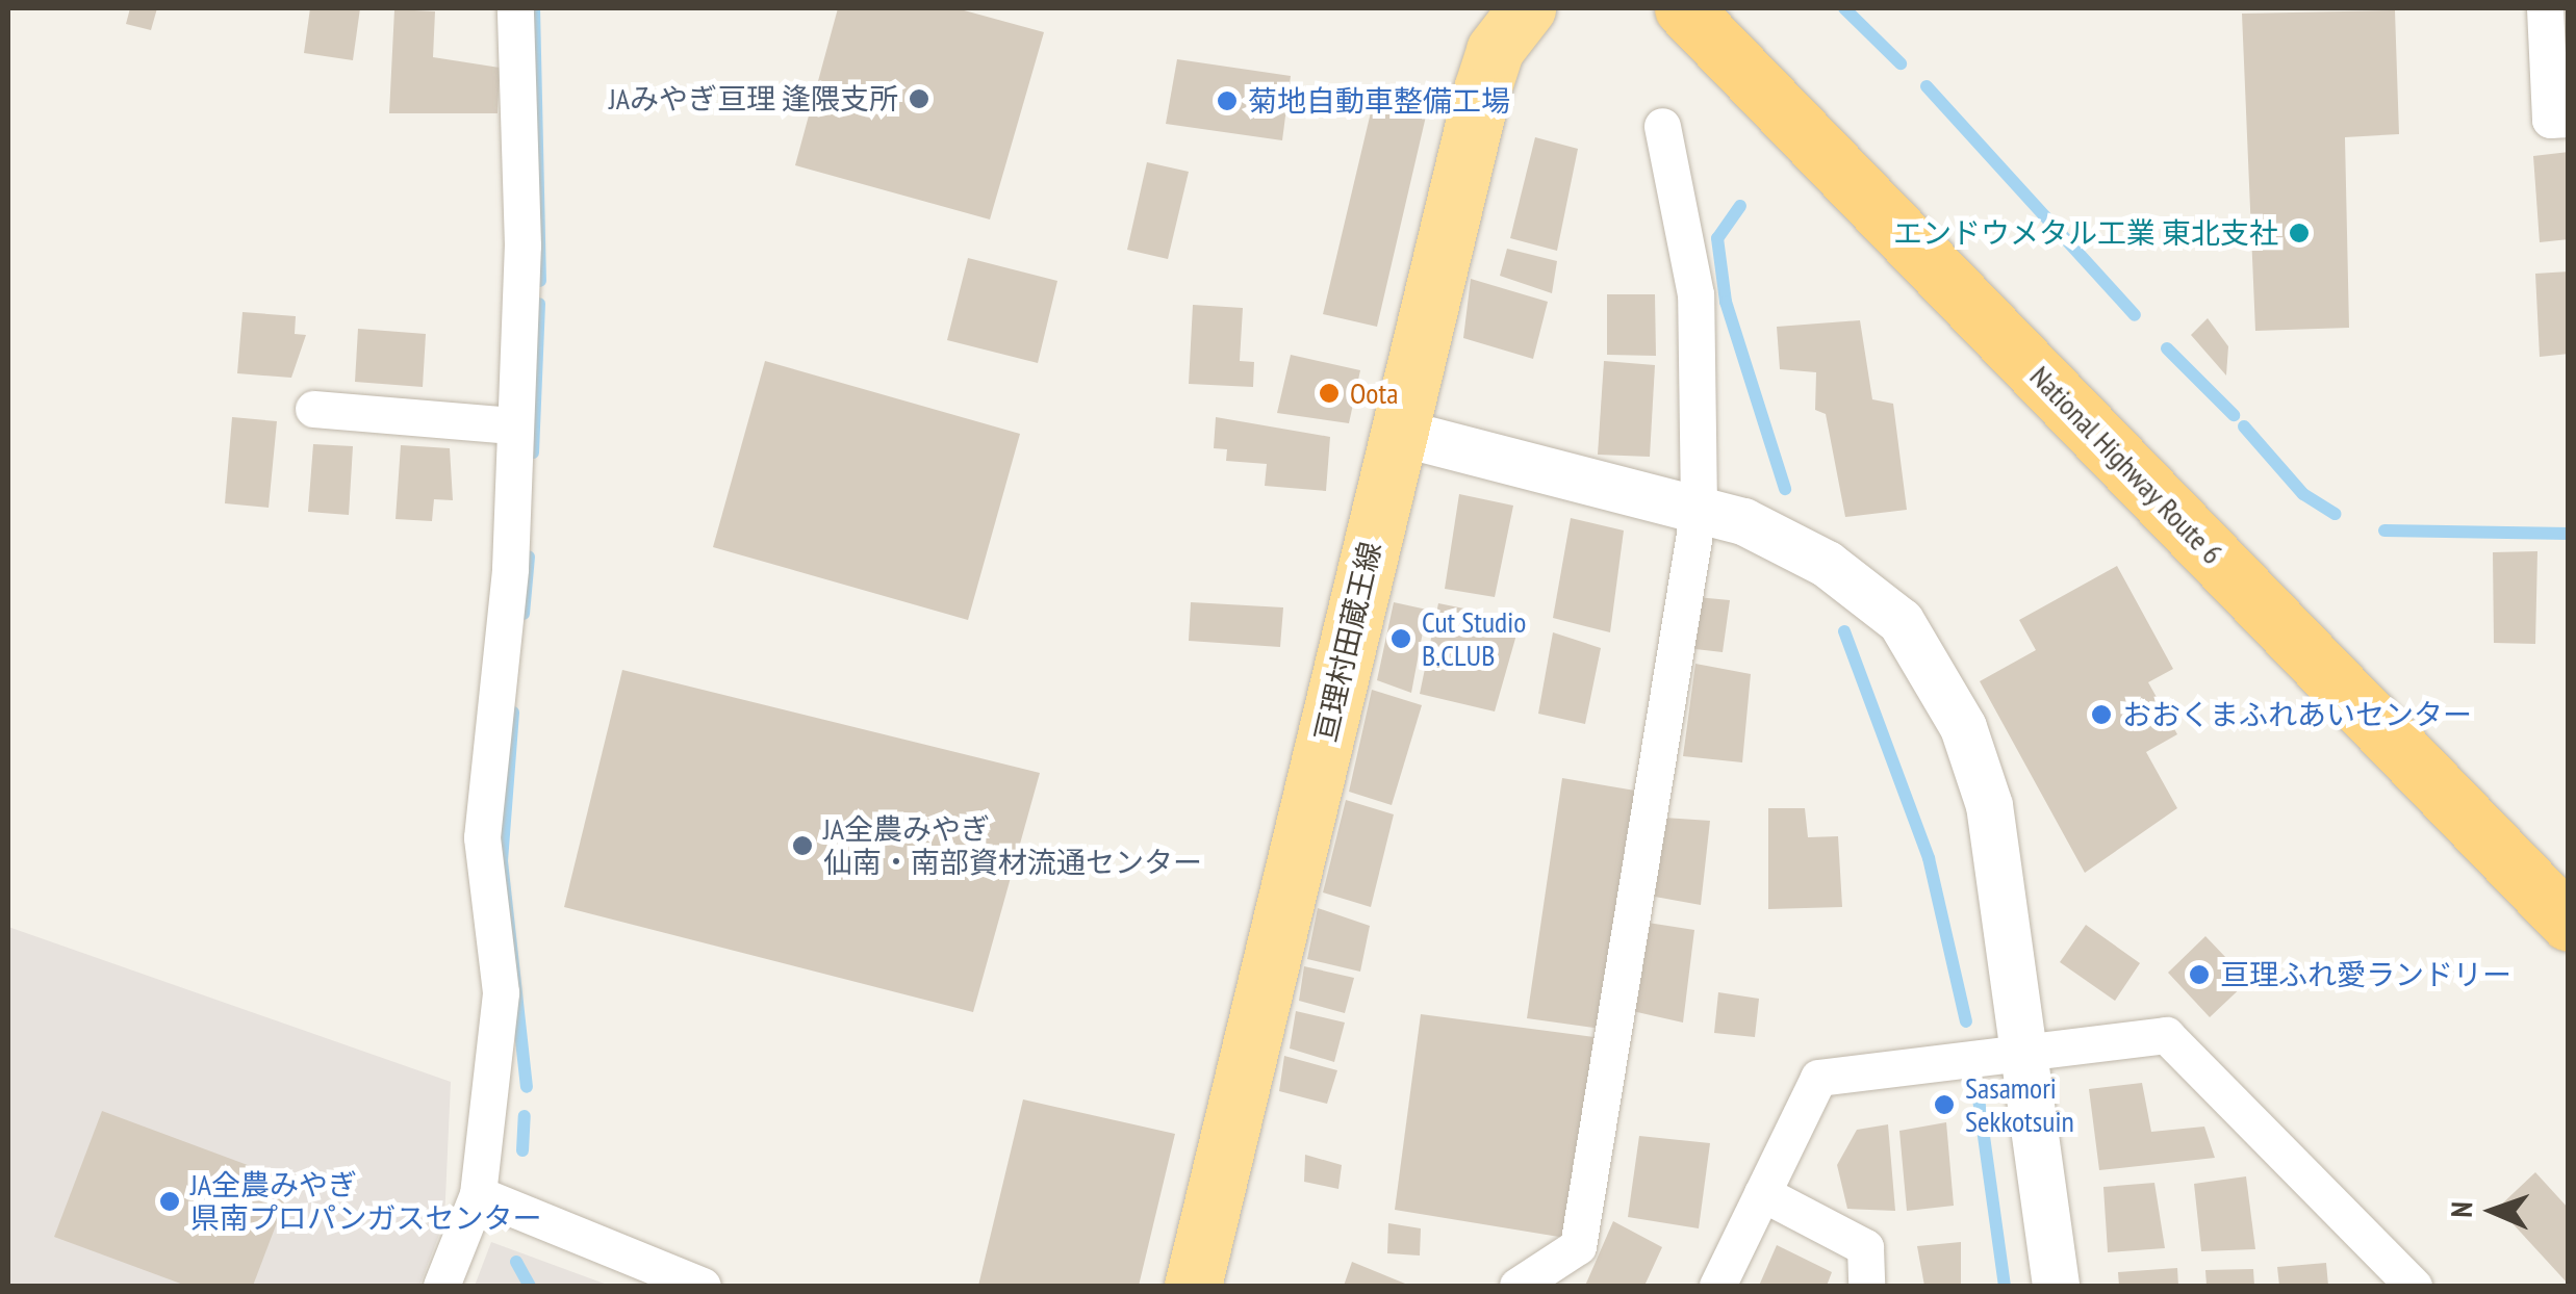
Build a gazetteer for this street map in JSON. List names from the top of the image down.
{
  "streets": {
    "highway": ["National Highway Route 6"],
    "main road": ["亘理村田蔵王線"]
  },
  "places": [
    "JAみやぎ亘理 逢隈支所",
    "菊地自動車整備工場",
    "エンドウメタル工業 東北支社",
    "Oota",
    "Cut Studio B.CLUB",
    "おおくまふれあいセンター",
    "JA全農みやぎ 仙南・南部資材流通センター",
    "亘理ふれ愛ランドリー",
    "Sasamori Sekkotsuin",
    "JA全農みやぎ 県南プロパンガスセンター"
  ],
  "north": "left"
}
